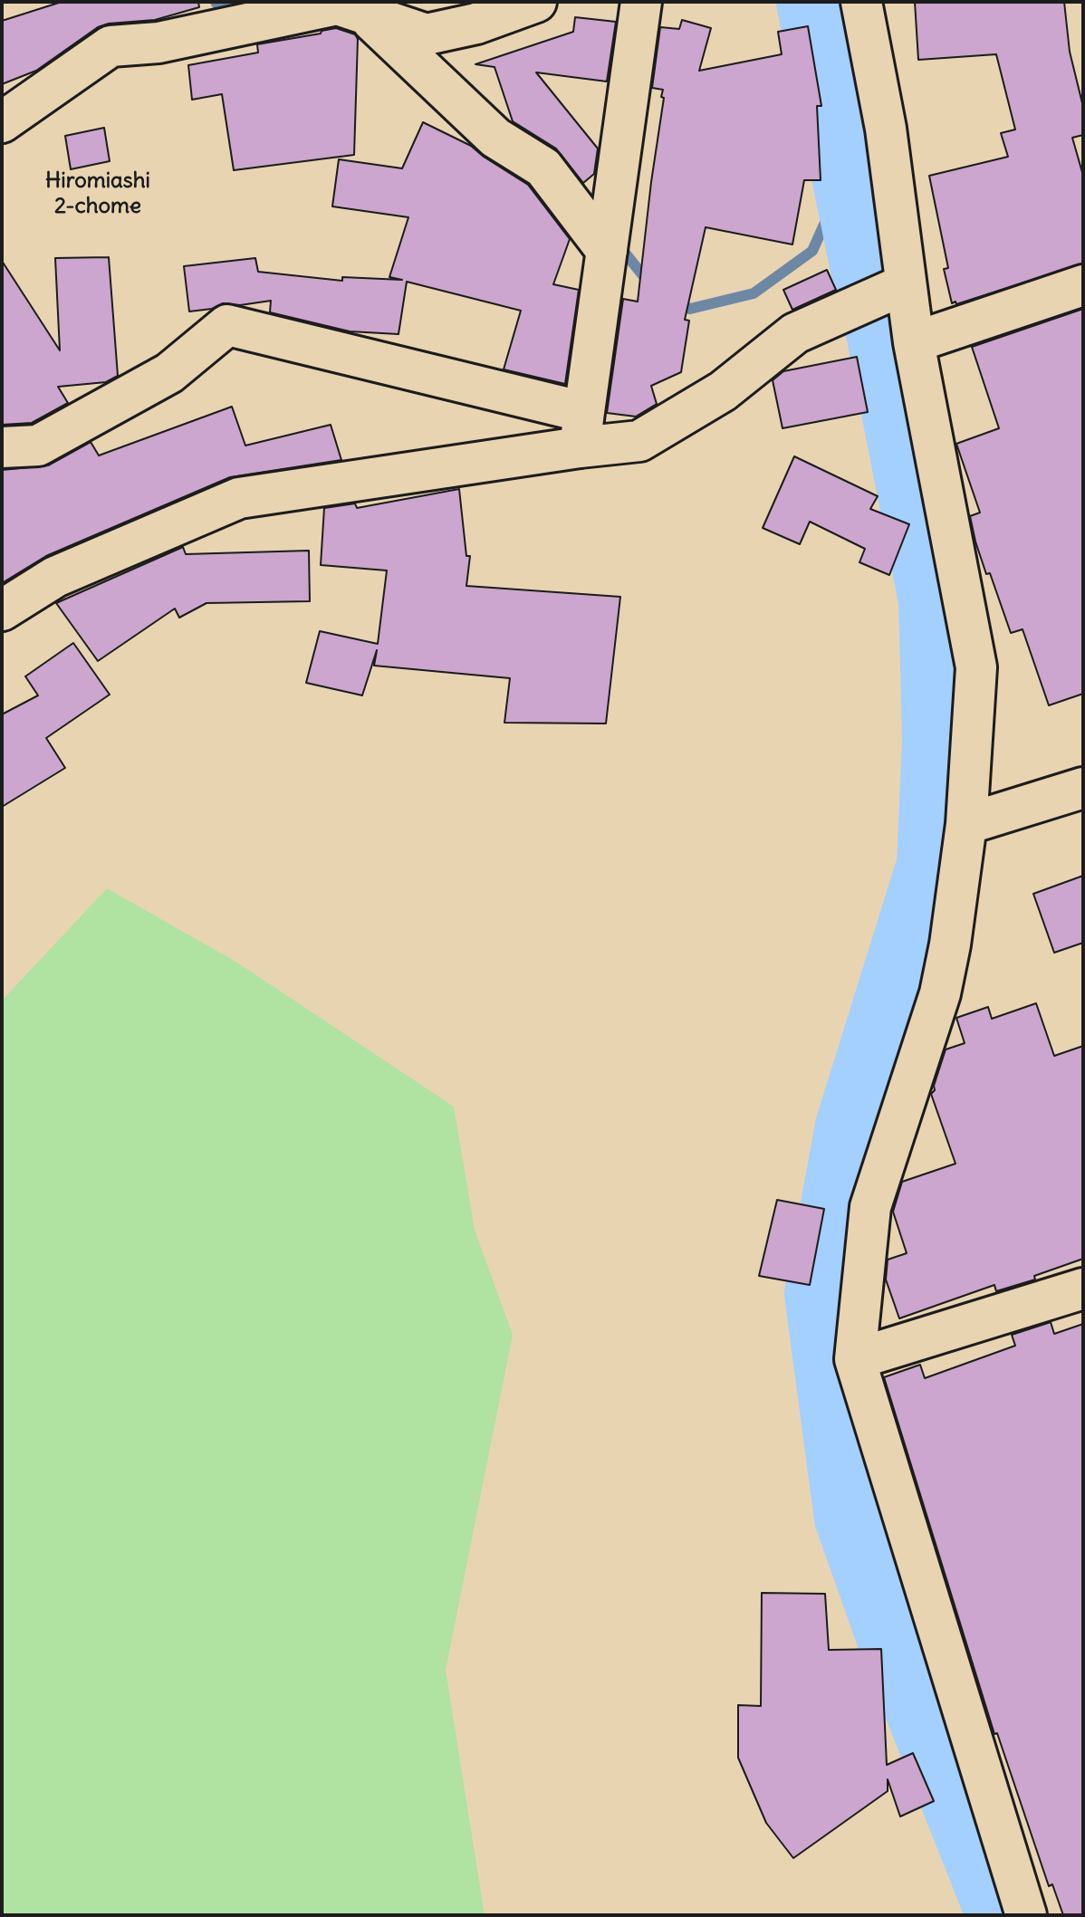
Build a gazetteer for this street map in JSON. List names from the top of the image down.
{
  "districts": ["Hiromiashi 2-chome"]
}
